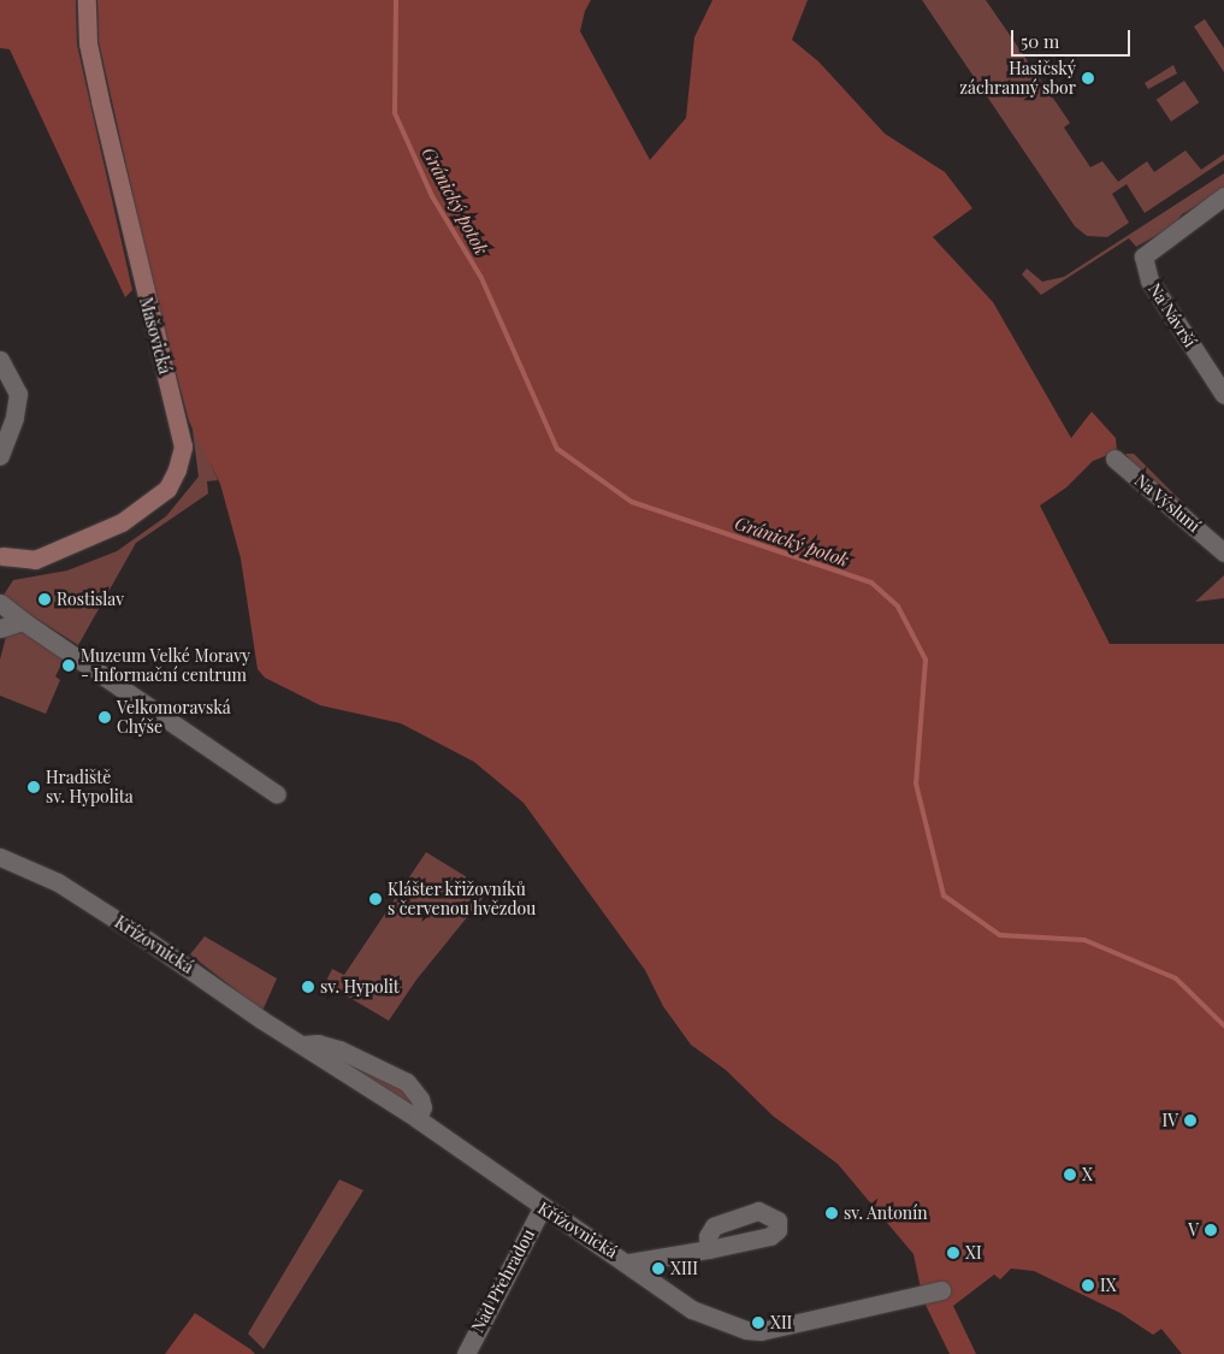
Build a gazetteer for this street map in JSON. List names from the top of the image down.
{
  "streets": {
    "street": [
      "Na Návrší",
      "Mašovická",
      "Na Výsluní",
      "Křížovnická",
      "Nad Přehradou"
    ]
  },
  "crossings": [
    ["Křížovnická", "Nad Přehradou"]
  ],
  "water": ["Gránický potok"],
  "places": [
    "Hasičský záchranný sbor",
    "Rostislav",
    "Muzeum Velké Moravy - Informační centrum",
    "Velkomoravská Chýše",
    "Hradiště sv. Hypolita",
    "Klášter křižovníků s červenou hvězdou",
    "sv. Hypolit",
    "IV",
    "X",
    "sv. Antonín",
    "V",
    "XI",
    "XIII",
    "IX",
    "XII"
  ],
  "scale_bar": "50 m"
}
